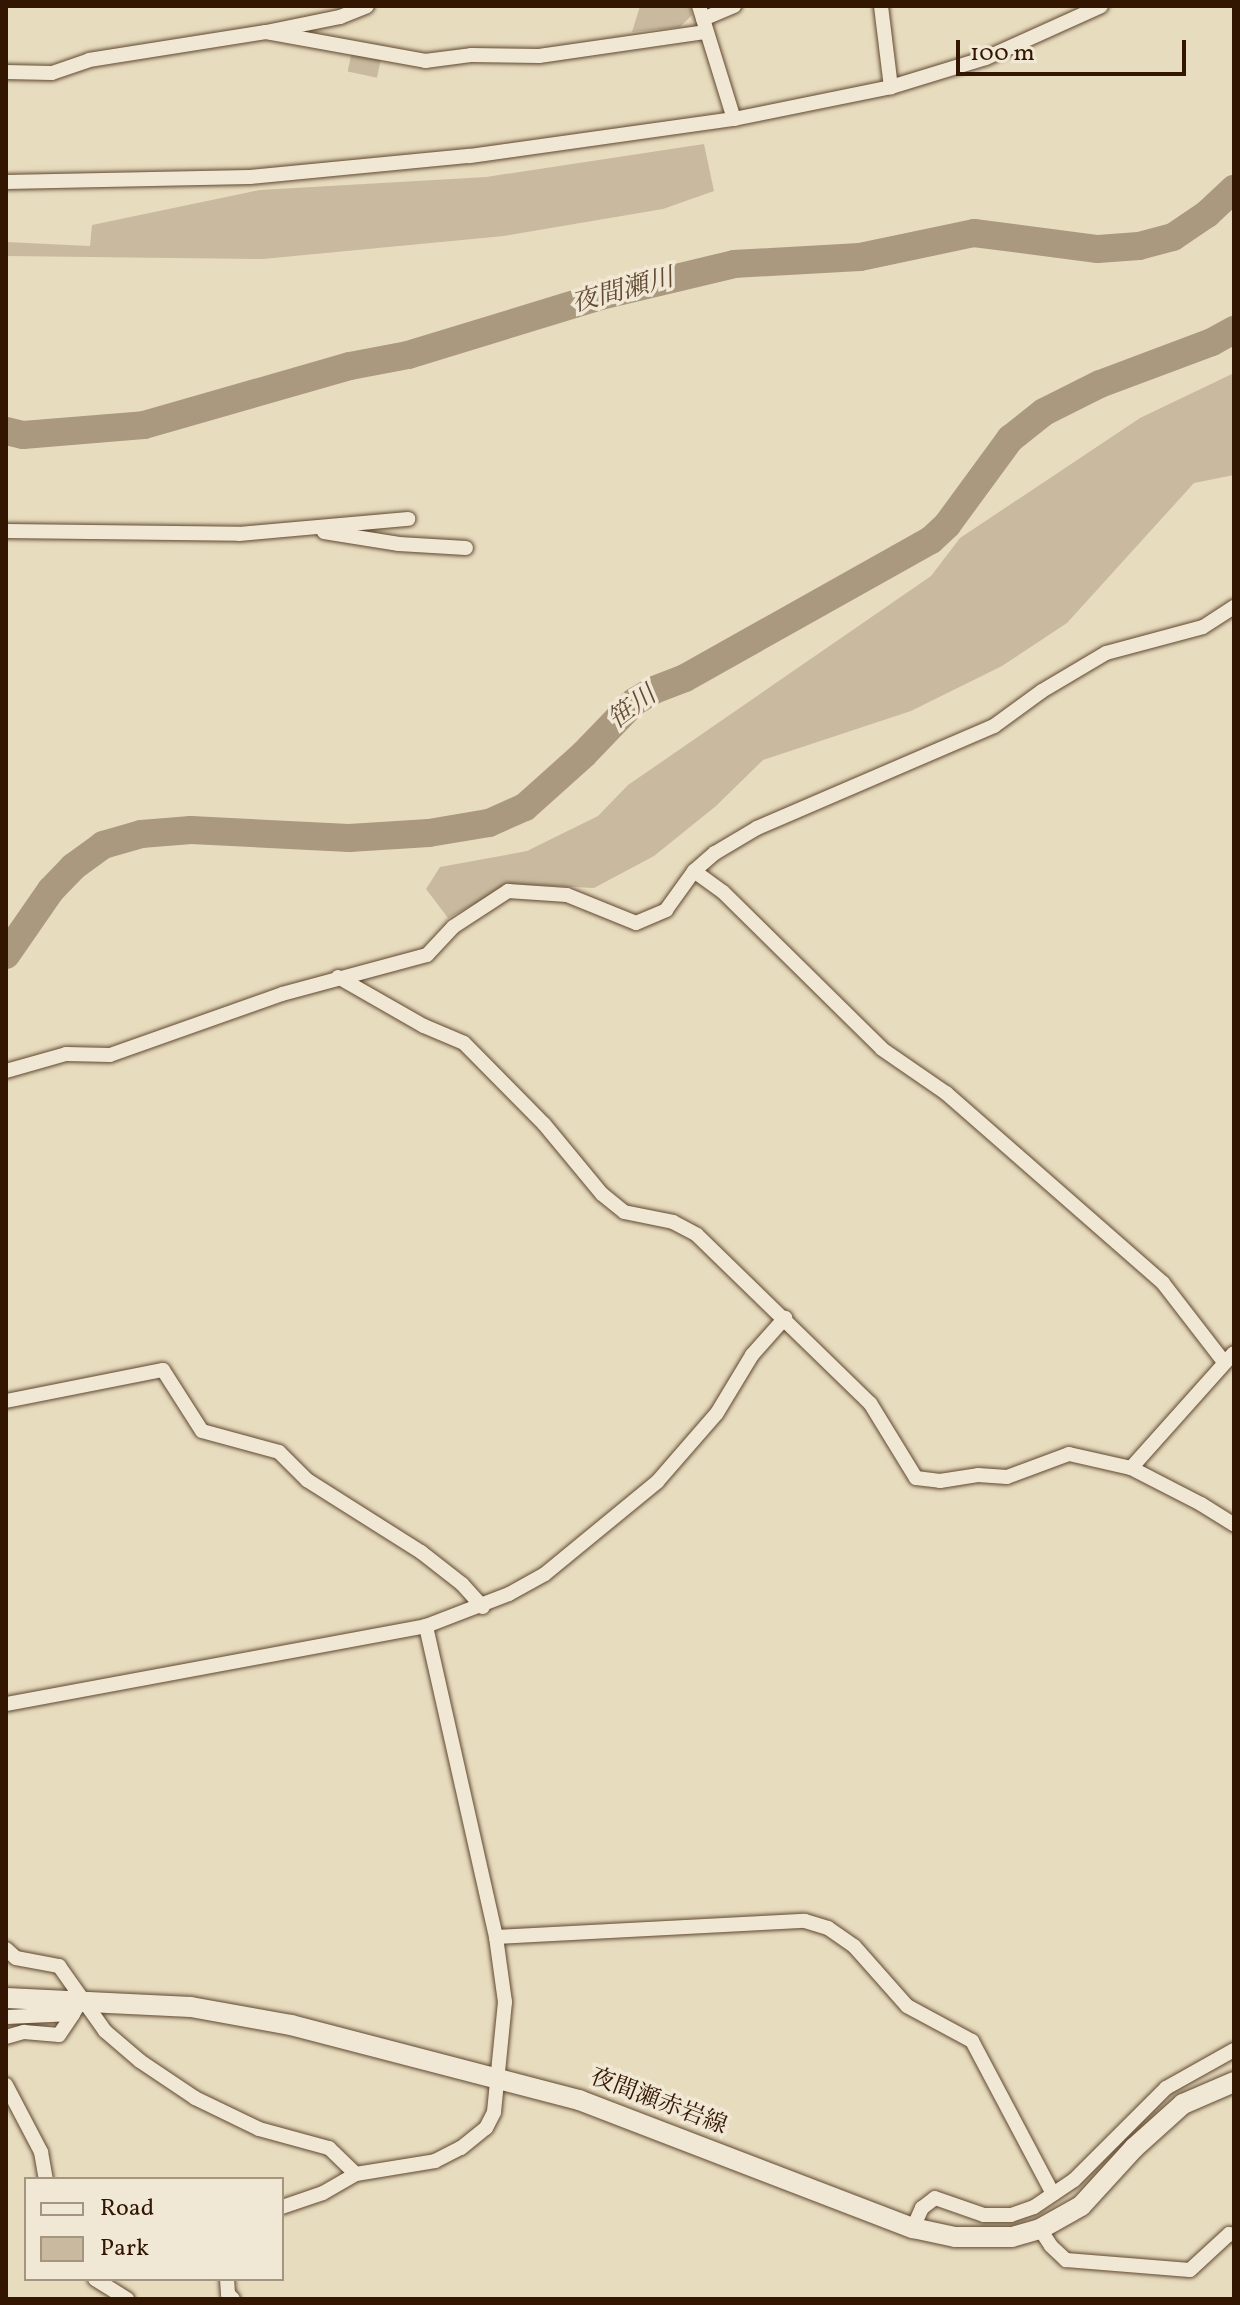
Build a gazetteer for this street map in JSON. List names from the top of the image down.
{
  "streets": {
    "main road": ["夜間瀬赤岩線"]
  },
  "water": ["夜間瀬川", "笹川"],
  "legend": ["Road", "Park"],
  "scale_bar": "100 m"
}
